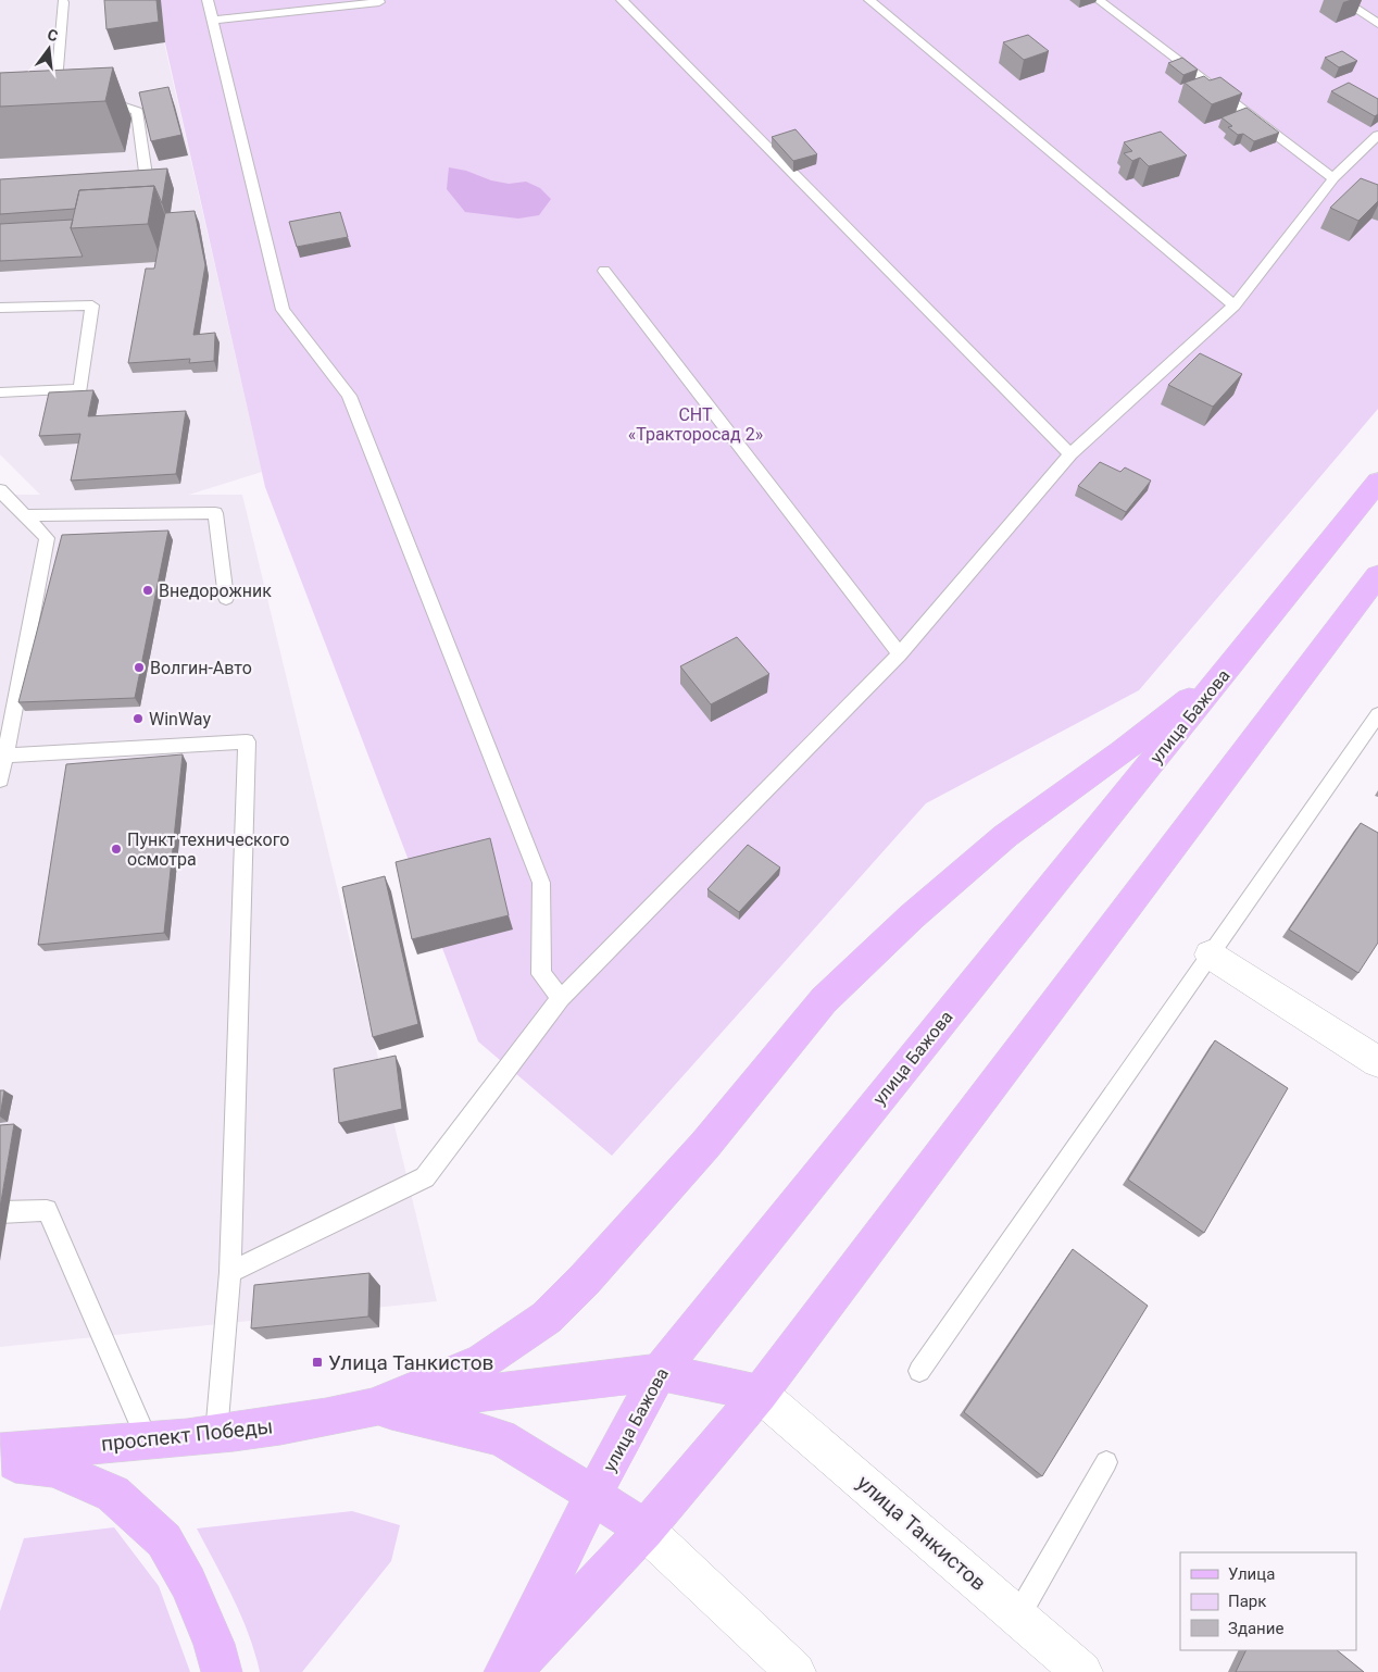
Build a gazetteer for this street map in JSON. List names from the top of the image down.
{
  "streets": {
    "main road": ["улица Бажова", "проспект Победы"],
    "street": ["улица Танкистов"]
  },
  "crossings": [
    ["улица Бажова", "проспект Победы"],
    ["проспект Победы", "улица Танкистов"]
  ],
  "parks": ["СНТ «Тракторосад 2»"],
  "places": {
    "other": [
      "Внедорожник",
      "Волгин-Авто",
      "WinWay",
      "Пункт технического осмотра"
    ],
    "transit": ["Улица Танкистов"]
  },
  "legend": ["Улица", "Парк", "Здание"],
  "north": "top"
}
